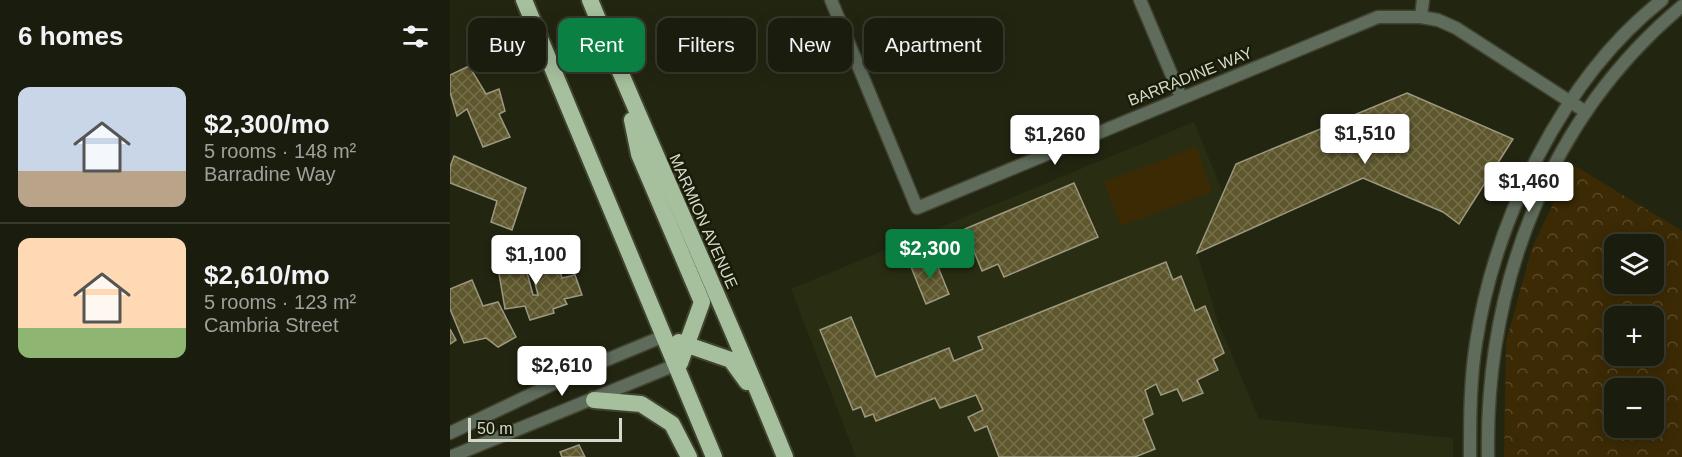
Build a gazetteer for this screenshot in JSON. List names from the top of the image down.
{
  "streets": {
    "highway": ["MARMION AVENUE"],
    "street": ["BARRADINE WAY"]
  },
  "scale_bar": "50 m",
  "page": {
    "heading": "6 homes",
    "chip": [
      "Buy",
      "Rent",
      "Filters",
      "New",
      "Apartment"
    ],
    "list": [
      {
        "name": "$2,300/mo",
        "note": "5 rooms · 148 m² · Barradine Way"
      },
      {
        "name": "$2,610/mo",
        "note": "5 rooms · 123 m² · Cambria Street"
      }
    ],
    "price": [
      "$1,510",
      "$1,260",
      "$1,460",
      "$2,300",
      "$1,100",
      "$2,610"
    ],
    "map_buttons": ["+", "−"],
    "scale": "50 m"
  }
}
